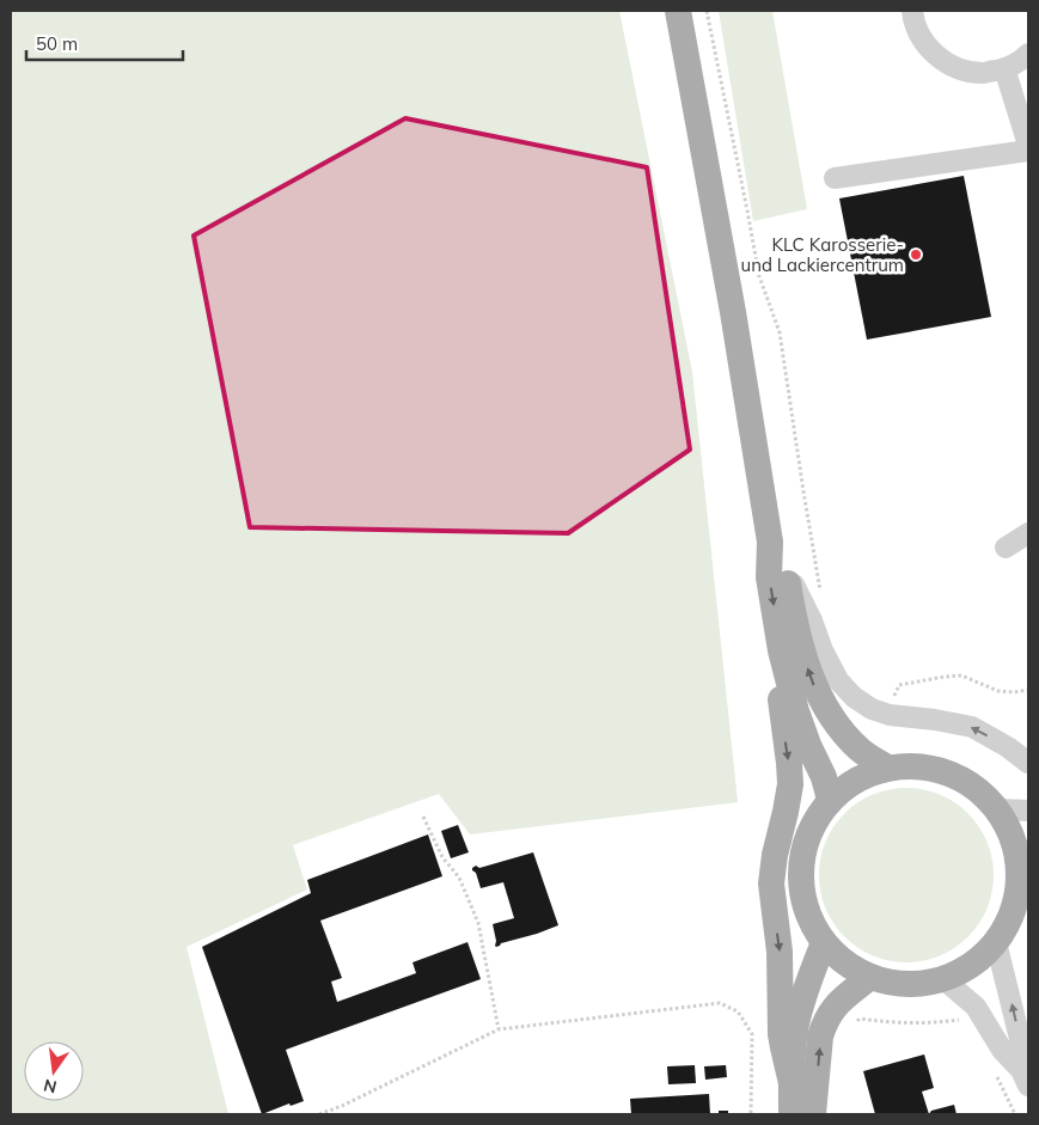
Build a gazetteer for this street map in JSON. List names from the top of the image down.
{
  "places": ["KLC Karosserie- und Lackiercentrum"],
  "scale_bar": "50 m",
  "north": "bottom"
}
